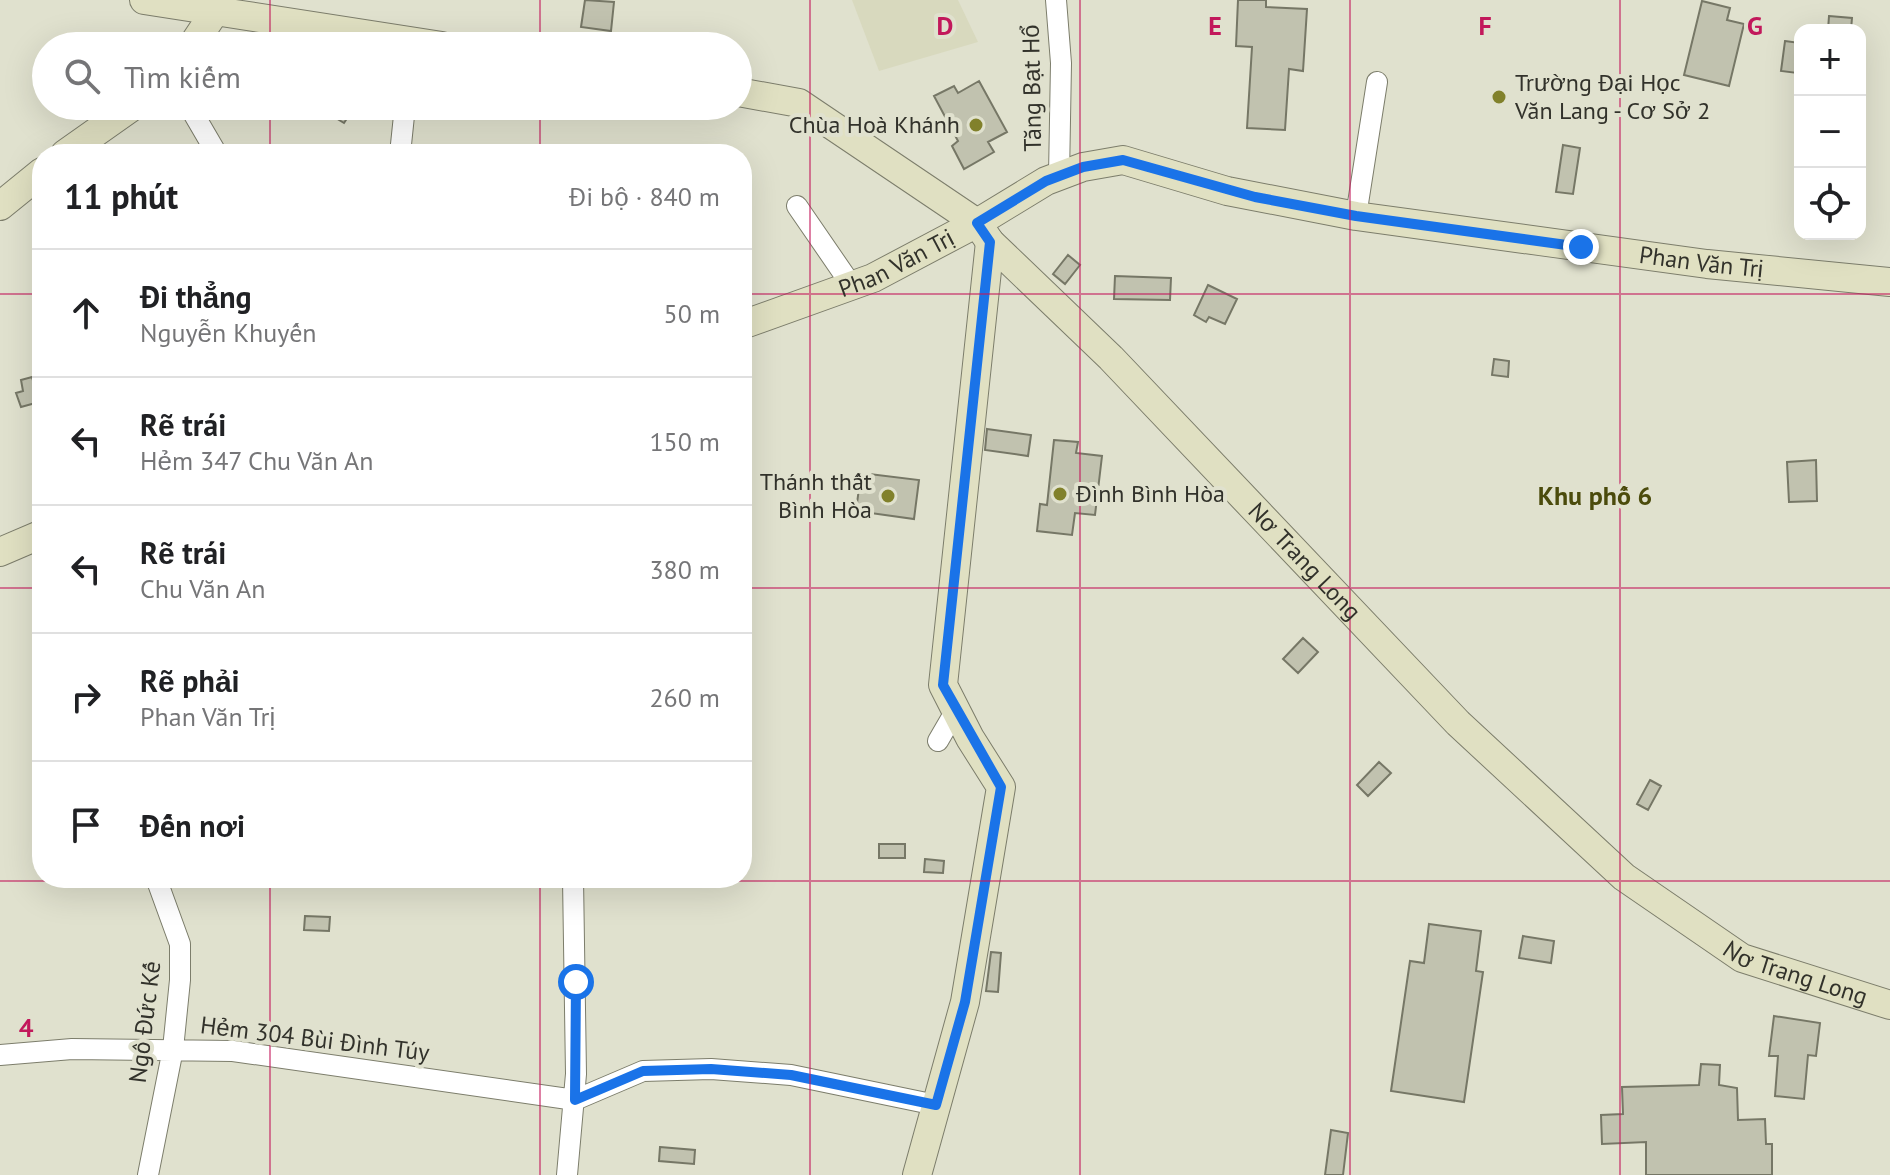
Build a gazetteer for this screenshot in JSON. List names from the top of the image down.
{
  "streets": {
    "main road": ["Phan Văn Trị", "Nơ Trang Long"],
    "street": ["Tăng Bạt Hổ", "Ngô Đức Kế", "Hẻm 304 Bùi Đình Túy"]
  },
  "crossings": [
    ["Tăng Bạt Hổ", "Phan Văn Trị"],
    ["Phan Văn Trị", "Nơ Trang Long"],
    ["Ngô Đức Kế", "Hẻm 304 Bùi Đình Túy"]
  ],
  "districts": ["Khu phố 6"],
  "places": [
    "Trường Đại Học Văn Lang - Cơ Sở 2",
    "Chùa Hoà Khánh",
    "Đình Bình Hòa",
    "Thánh thất Bình Hòa"
  ],
  "page": {
    "map_buttons": ["+", "−"],
    "search": "Tìm kiếm",
    "heading": ["11 phút", "Đi bộ · 840 m"],
    "list": [
      ["Đi thẳng", "Nguyễn Khuyến", "50 m"],
      ["Rẽ trái", "Hẻm 347 Chu Văn An", "150 m"],
      ["Rẽ trái", "Chu Văn An", "380 m"],
      ["Rẽ phải", "Phan Văn Trị", "260 m"],
      "Đến nơi"
    ]
  },
  "grid": {
    "columns": [
      "D",
      "E",
      "F",
      "G"
    ],
    "rows": ["4"]
  }
}
